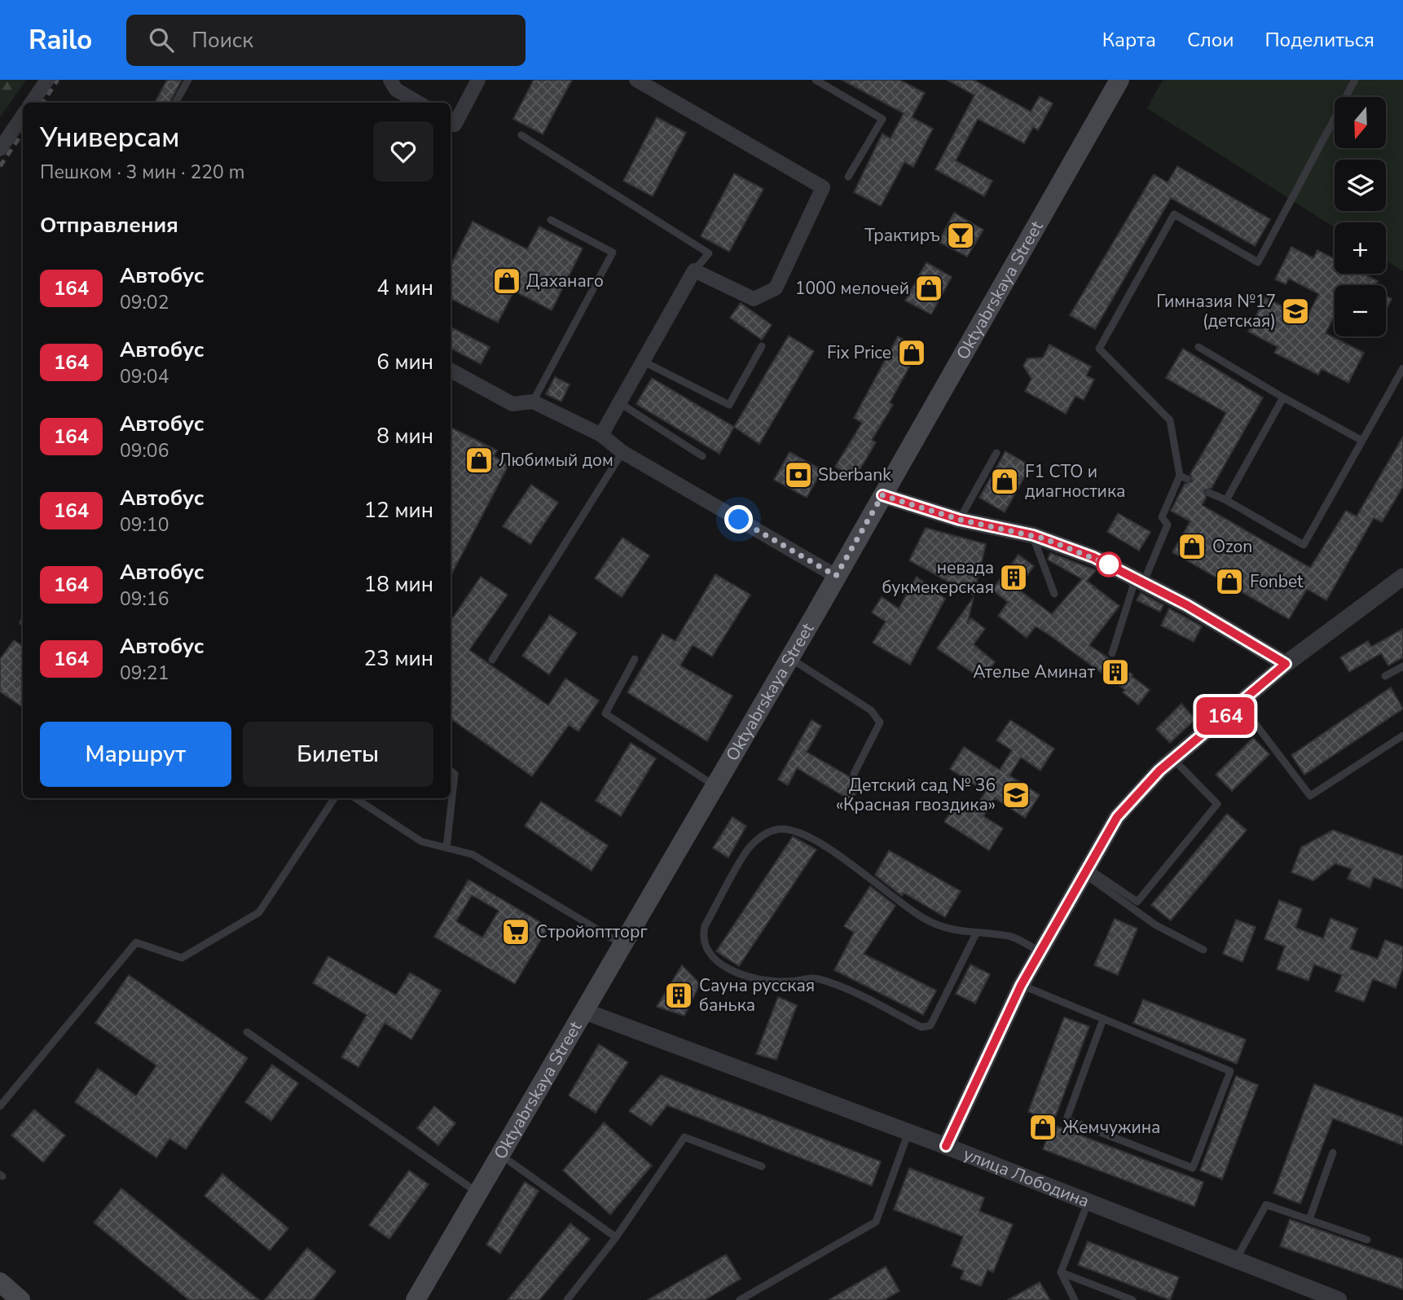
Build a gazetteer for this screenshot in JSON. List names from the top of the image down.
{
  "streets": {
    "main road": ["Oktyabrskaya Street"],
    "street": ["улица Лободина"]
  },
  "crossings": [
    ["Oktyabrskaya Street", "улица Лободина"]
  ],
  "places": {
    "bar": ["Трактиръ"],
    "shop": [
      "Даханаго",
      "1000 мелочей",
      "Fix Price",
      "Любимый дом",
      "F1 СТО и диагностика",
      "Ozon",
      "Fonbet",
      "Жемчужина"
    ],
    "school or university": ["Гимназия №17 (детская)", "Детский сад № 36 «Красная гвоздика»"],
    "bank": ["Sberbank"],
    "building": ["невада букмекерская", "Ателье Аминат", "Сауна русская банька"],
    "supermarket": ["Стройоптторг"]
  },
  "lines": ["bus line 164"],
  "north": "bottom",
  "page": {
    "header": "Railo",
    "search": "Поиск",
    "nav": ["Карта", "Слои", "Поделиться"],
    "on_map": "164",
    "map_buttons": ["+", "−"],
    "heading": [
      ["Универсам", "Пешком · 3 мин · 220 m"],
      "Отправления"
    ],
    "list": [
      {
        "mark": "164",
        "name": "Автобус",
        "note": "09:02",
        "value": "4 мин"
      },
      {
        "mark": "164",
        "name": "Автобус",
        "note": "09:04",
        "value": "6 мин"
      },
      {
        "mark": "164",
        "name": "Автобус",
        "note": "09:06",
        "value": "8 мин"
      },
      {
        "mark": "164",
        "name": "Автобус",
        "note": "09:10",
        "value": "12 мин"
      },
      {
        "mark": "164",
        "name": "Автобус",
        "note": "09:16",
        "value": "18 мин"
      },
      {
        "mark": "164",
        "name": "Автобус",
        "note": "09:21",
        "value": "23 мин"
      }
    ],
    "buttons": ["Маршрут", "Билеты"]
  }
}
